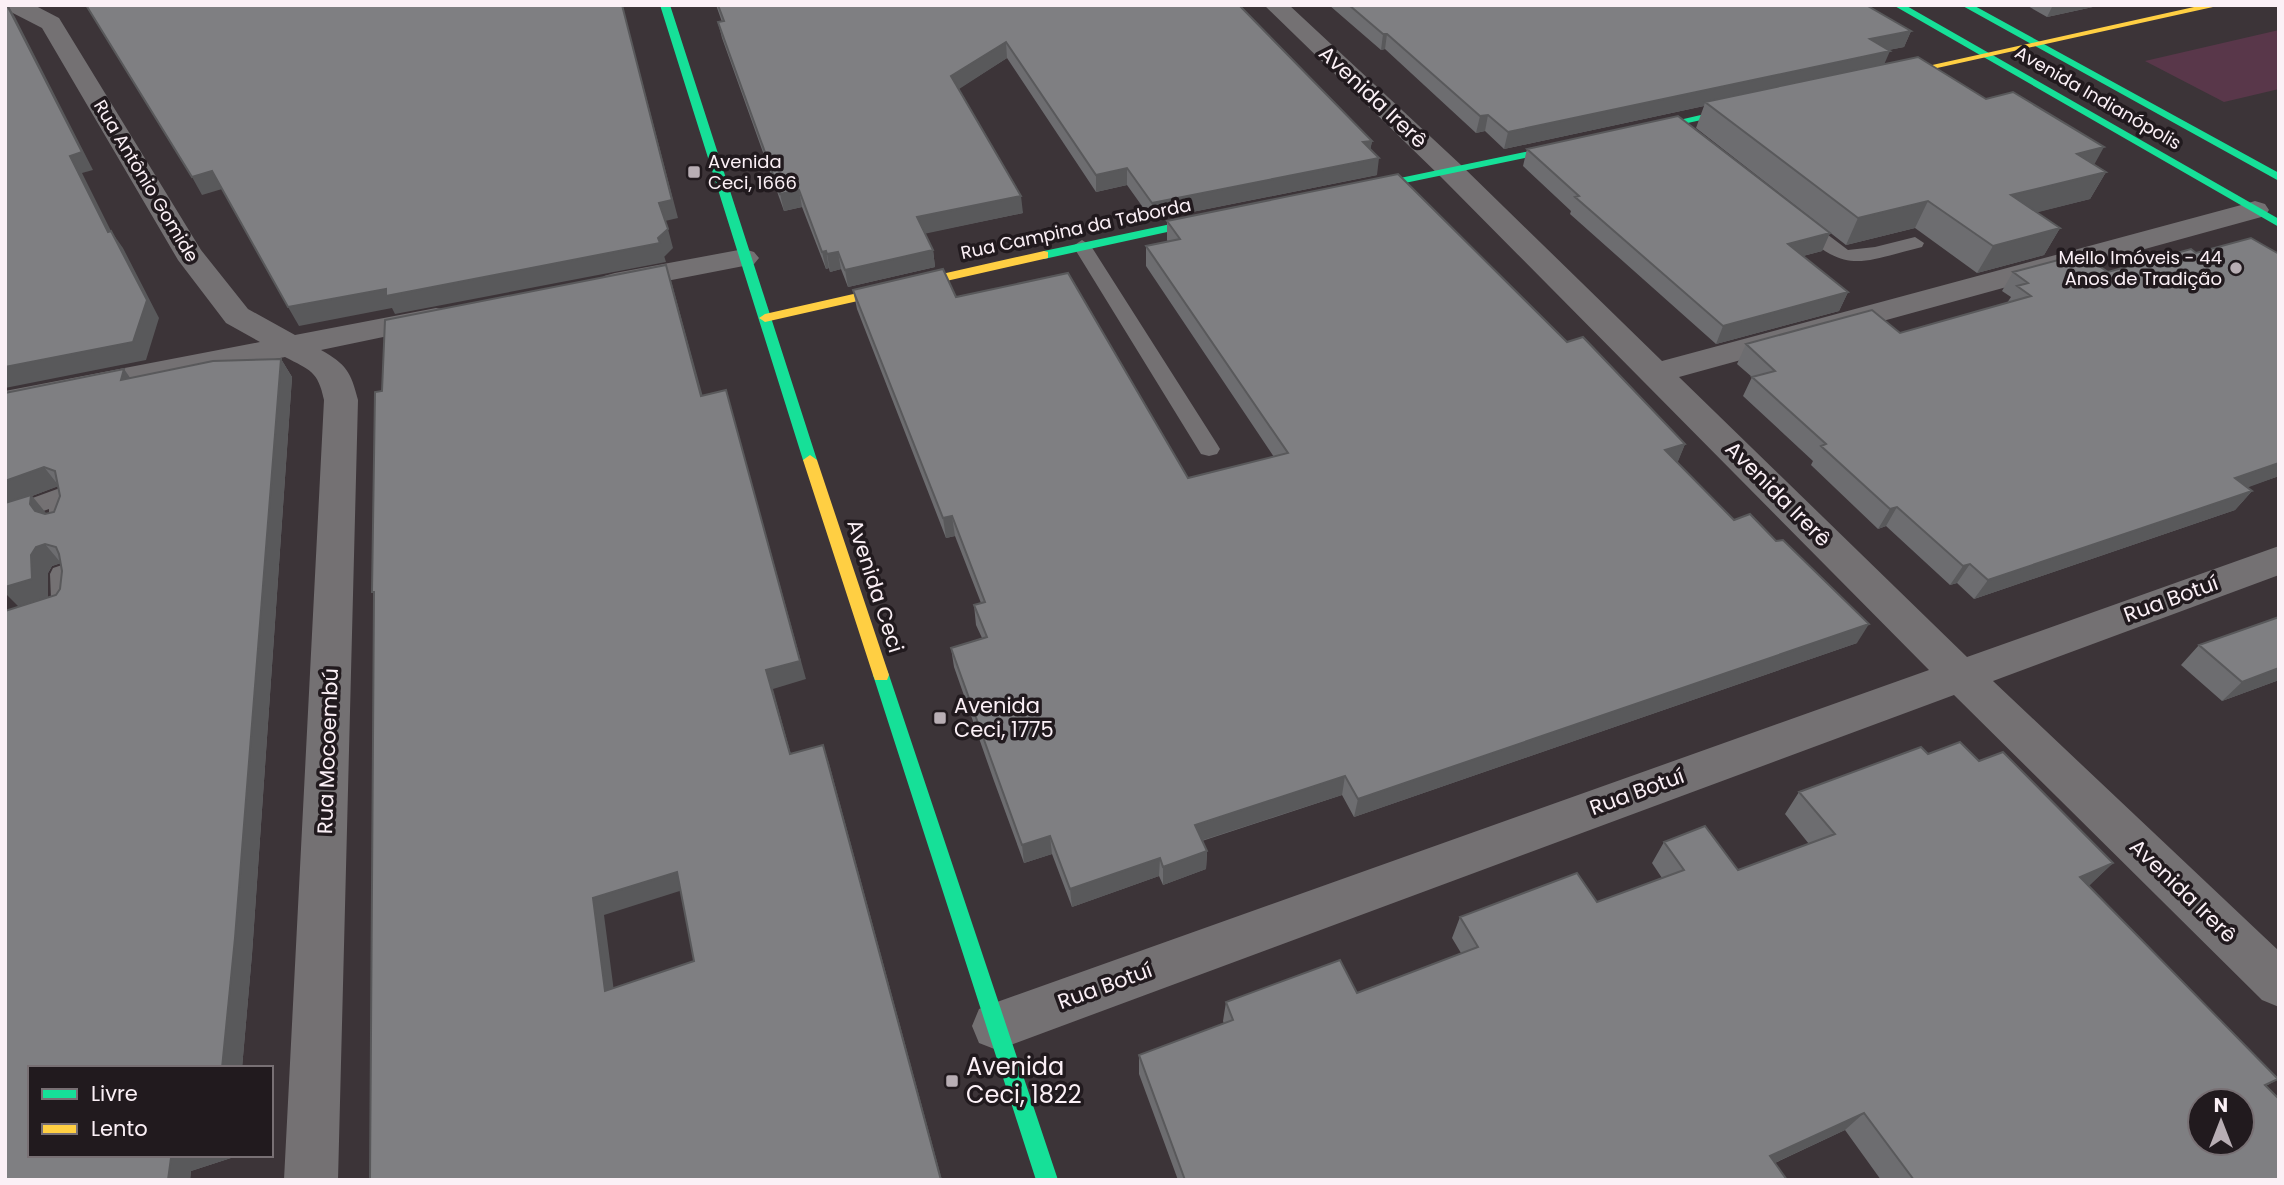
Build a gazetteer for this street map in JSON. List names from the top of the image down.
{
  "streets": {
    "street": [
      "Avenida Irerê",
      "Avenida Indianópolis",
      "Rua Antônio Gomide",
      "Rua Campina da Taborda",
      "Avenida Ceci",
      "Rua Botuí",
      "Rua Mocoembú"
    ]
  },
  "crossings": [
    ["Avenida Irerê", "Rua Botuí"],
    ["Rua Antônio Gomide", "Rua Mocoembú"],
    ["Rua Campina da Taborda", "Avenida Ceci"],
    ["Avenida Ceci", "Rua Botuí"]
  ],
  "places": {
    "transit": ["Avenida Ceci, 1666", "Avenida Ceci, 1775", "Avenida Ceci, 1822"],
    "other": ["Mello Imóveis - 44 Anos de Tradição"]
  },
  "legend": ["Livre", "Lento"],
  "north": "top"
}
